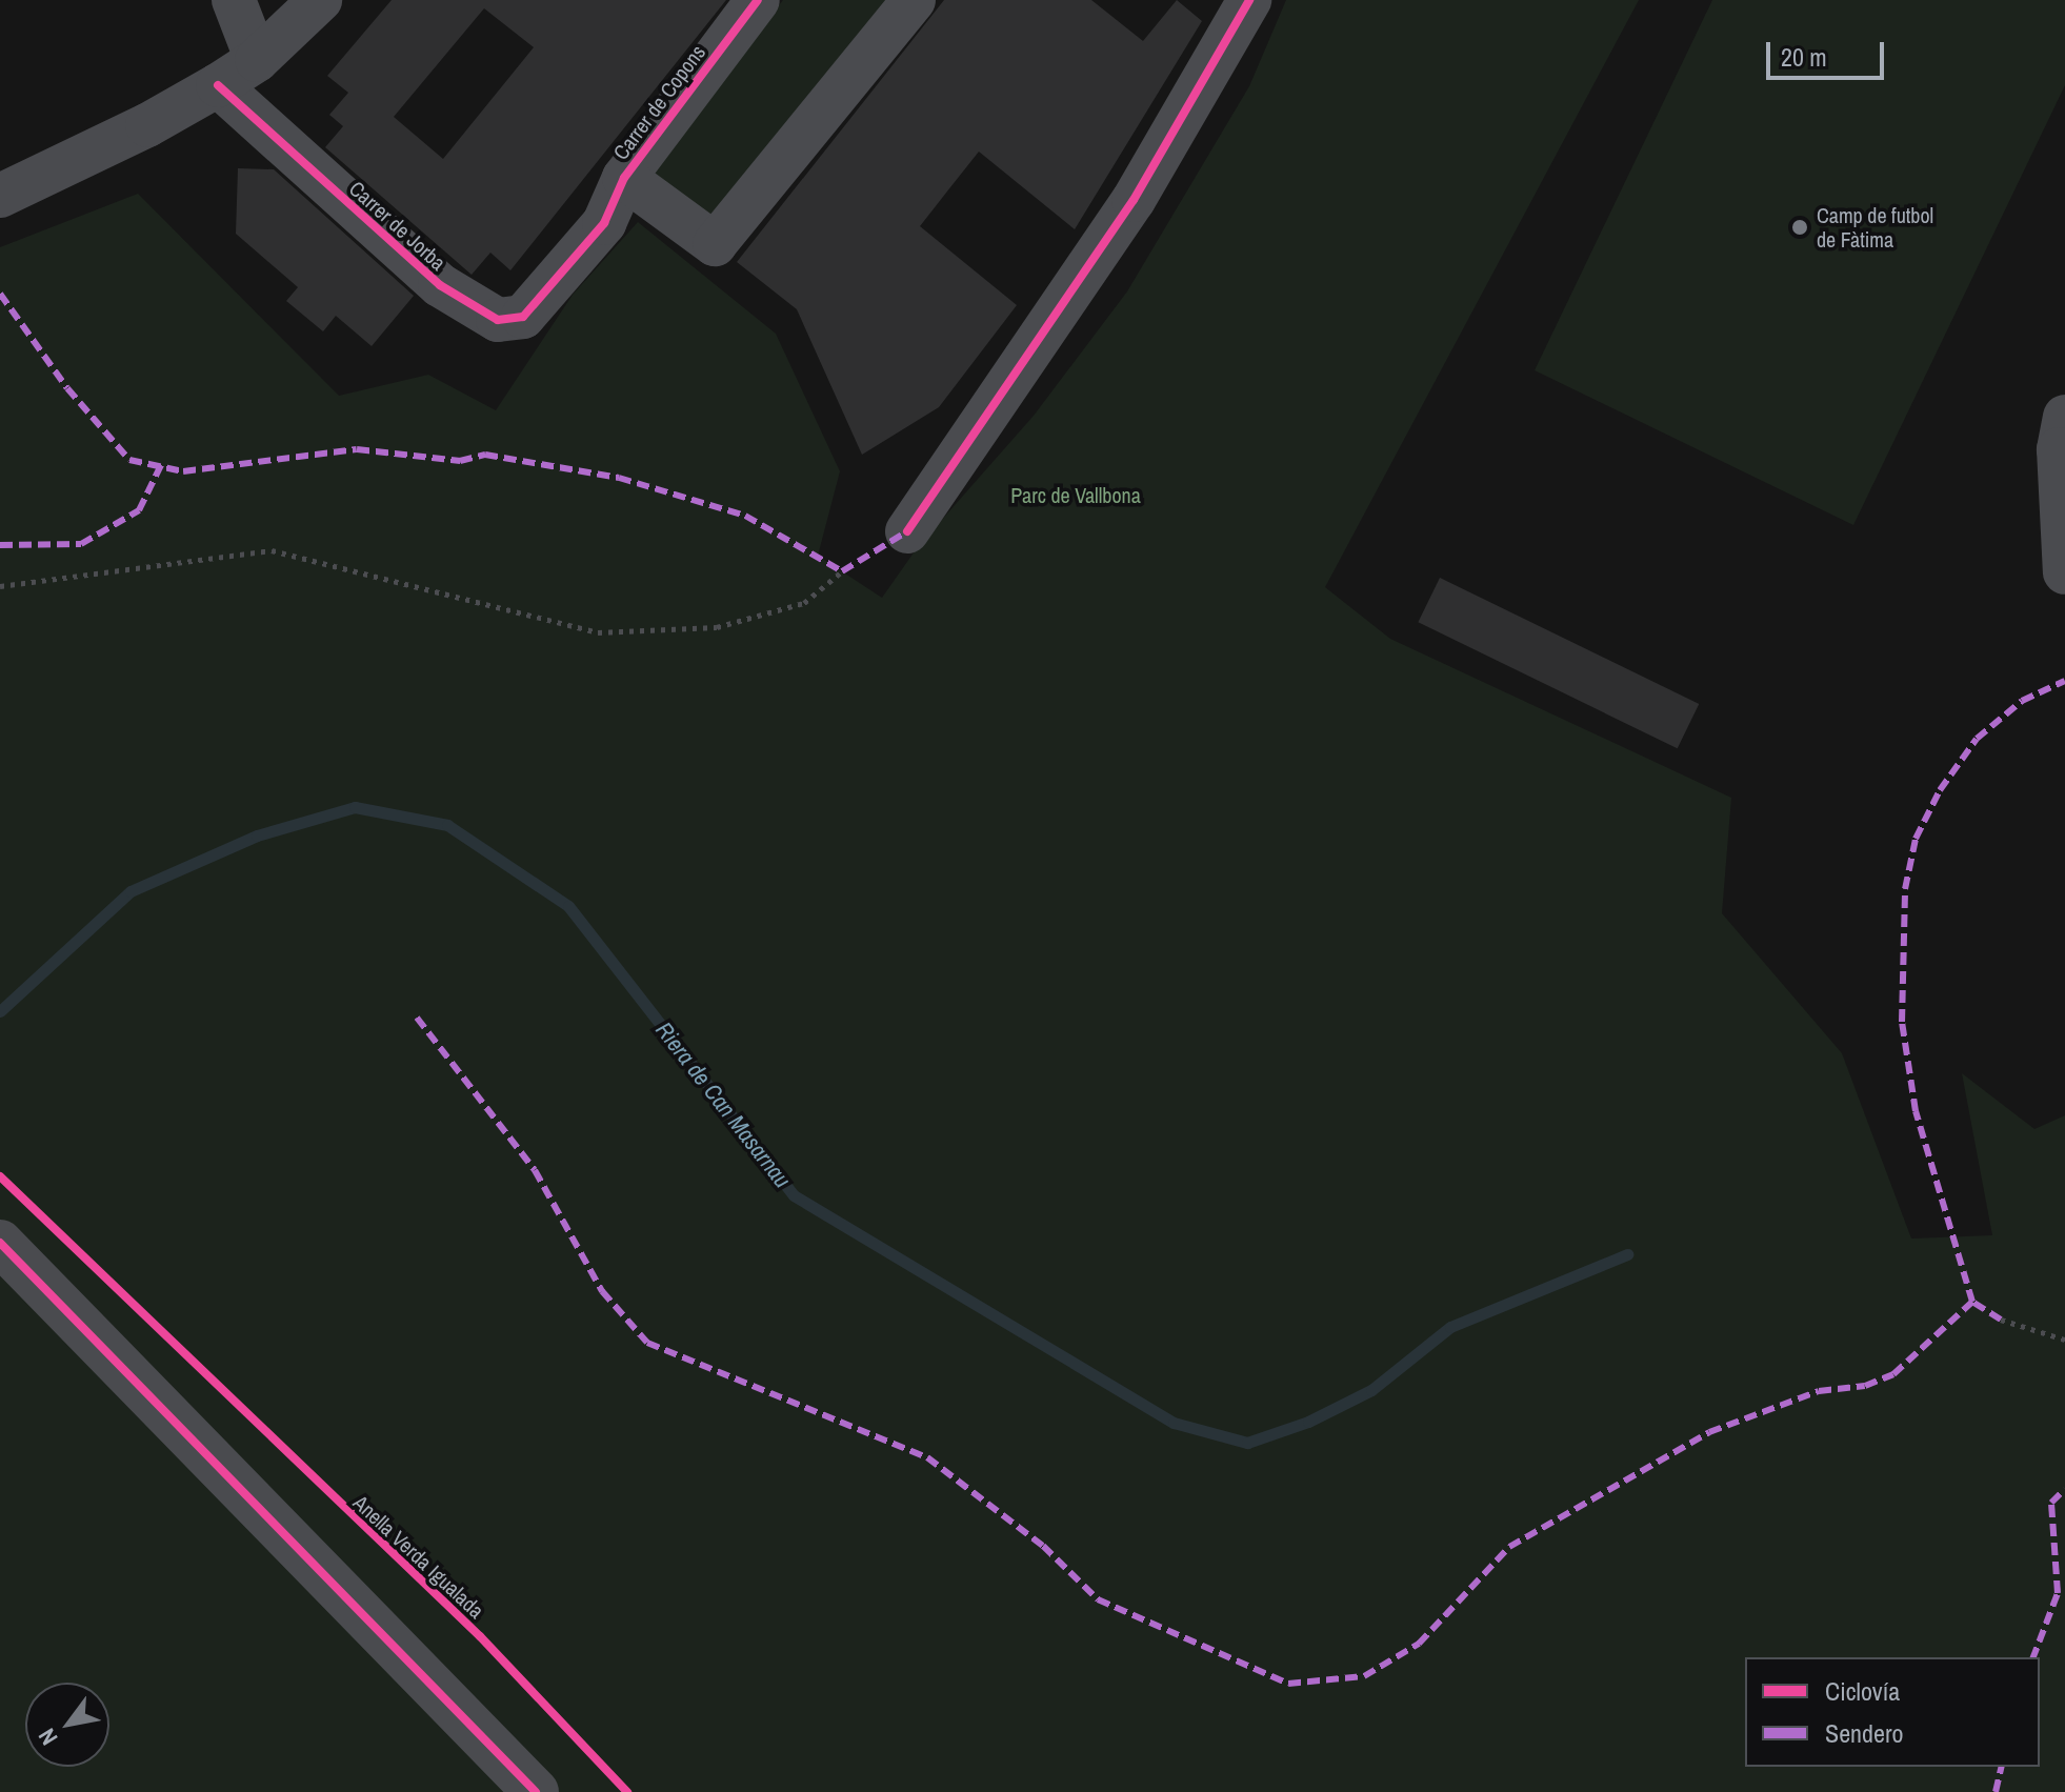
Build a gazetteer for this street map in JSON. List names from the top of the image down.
{
  "streets": {
    "street": ["Carrer de Copons", "Carrer de Jorba"],
    "cycle path": ["Anella Verda Igualada"]
  },
  "crossings": [
    ["Carrer de Copons", "Carrer de Jorba"]
  ],
  "water": ["Riera de Can Masarnau"],
  "parks": ["Parc de Vallbona"],
  "places": ["Camp de futbol de Fàtima"],
  "legend": ["Ciclovía", "Sendero"],
  "scale_bar": "20 m",
  "north": "bottom left"
}
